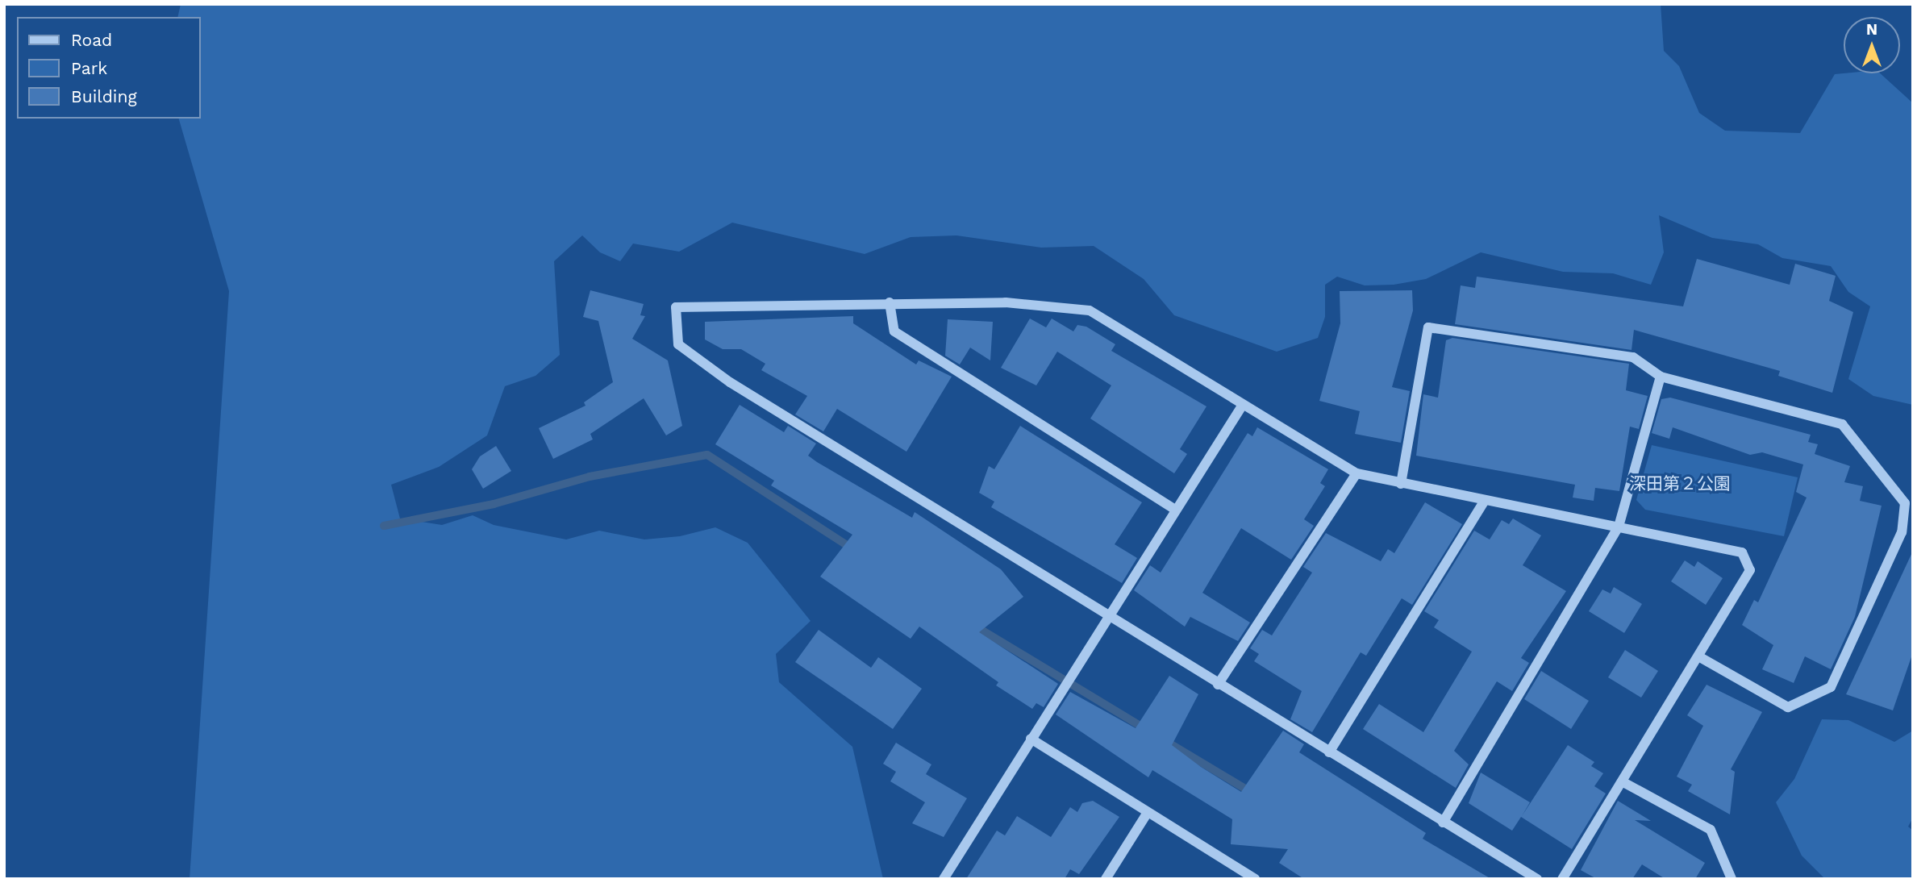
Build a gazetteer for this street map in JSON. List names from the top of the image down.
{
  "parks": ["深田第２公園"],
  "legend": ["Road", "Park", "Building"],
  "north": "top"
}
